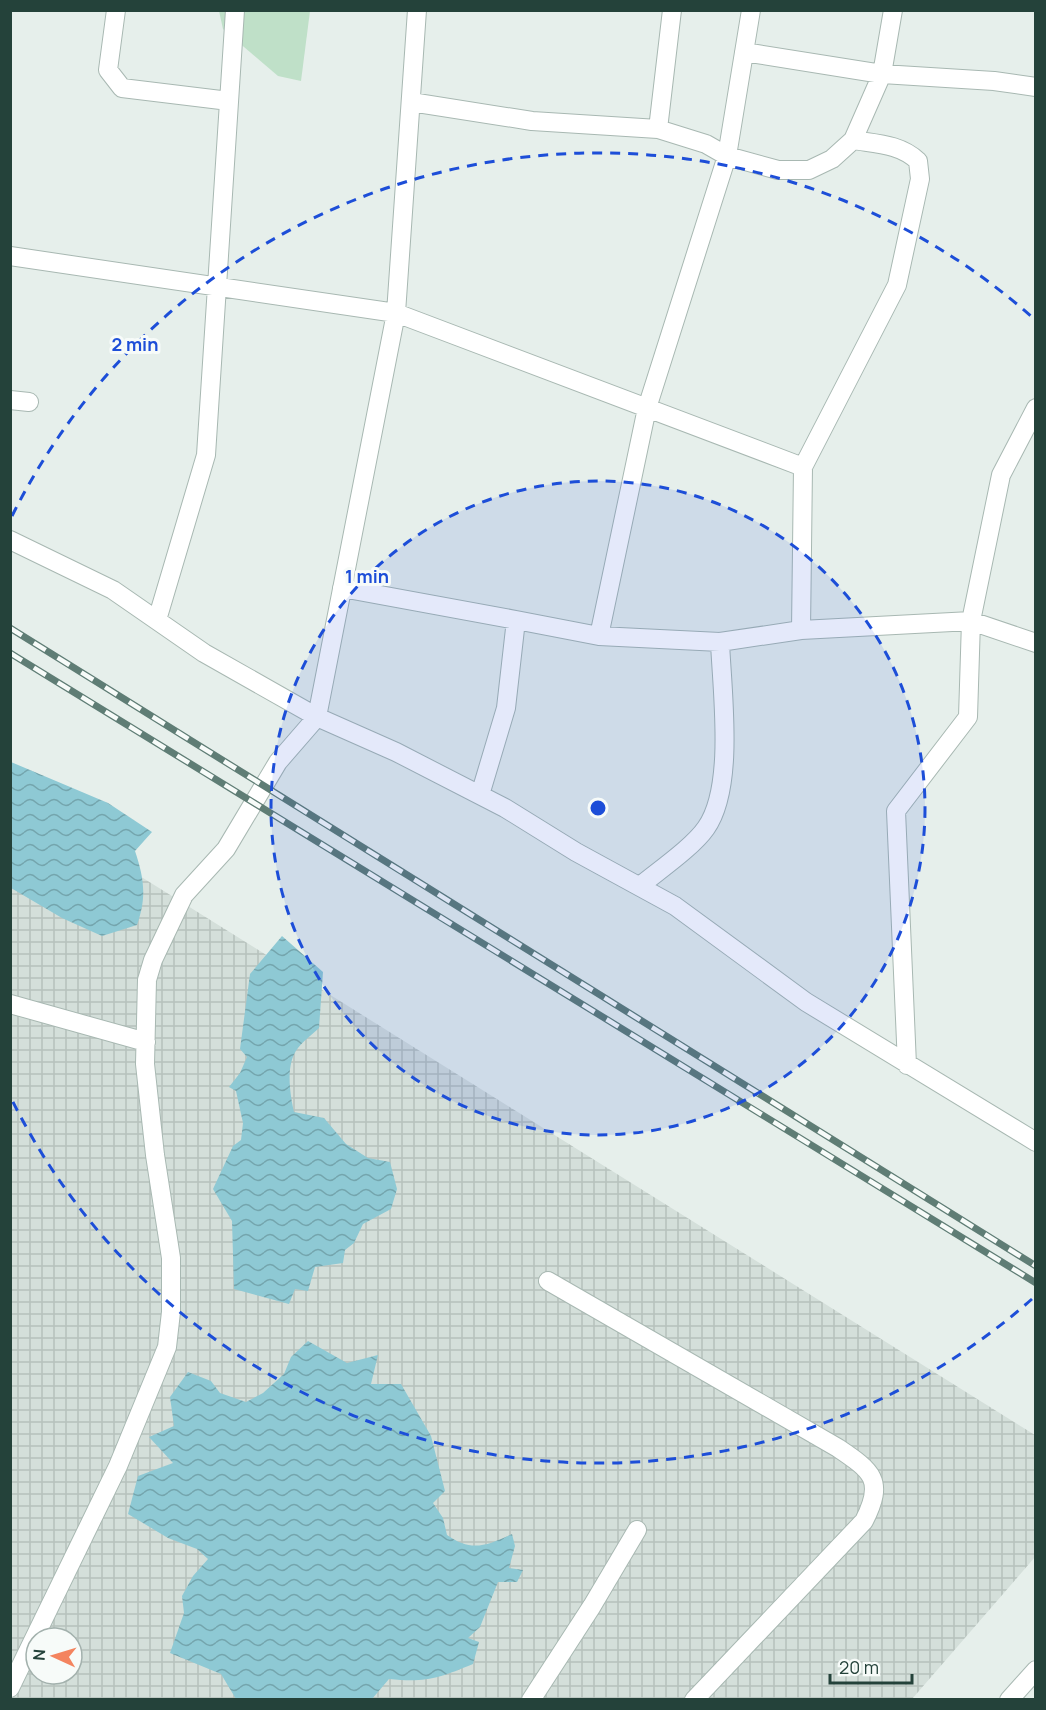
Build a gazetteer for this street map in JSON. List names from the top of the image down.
{
  "scale_bar": "20 m",
  "north": "left",
  "rings": ["2 min", "1 min"]
}
